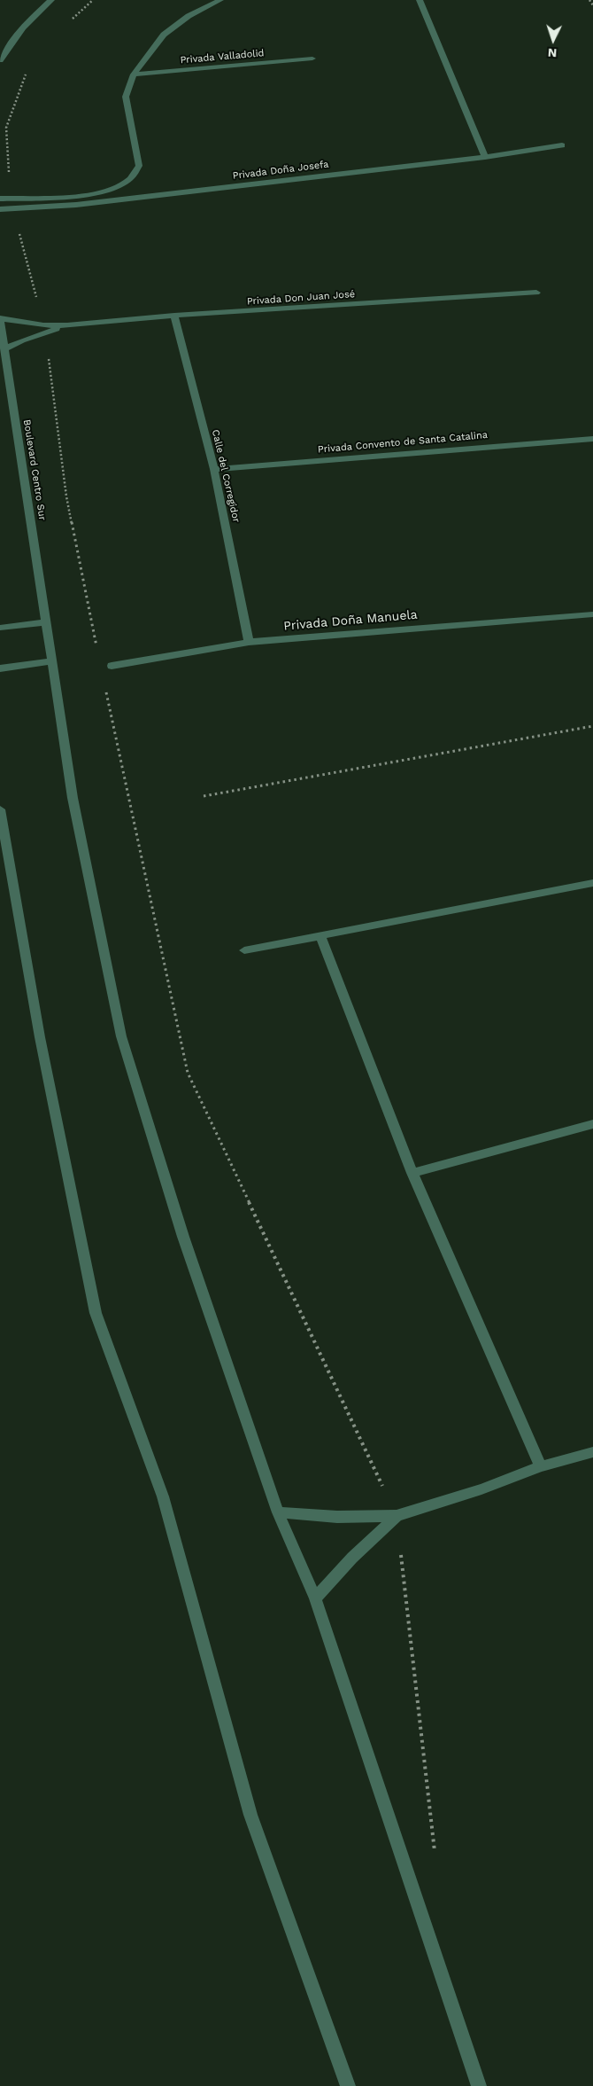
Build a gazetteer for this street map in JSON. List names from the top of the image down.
{
  "streets": {
    "street": [
      "Privada Valladolid",
      "Privada Doña Josefa",
      "Privada Don Juan José",
      "Privada Convento de Santa Catalina",
      "Boulevard Centro Sur",
      "Calle del Corregidor",
      "Privada Doña Manuela"
    ]
  },
  "crossings": [
    ["Privada Don Juan José", "Boulevard Centro Sur"],
    ["Privada Don Juan José", "Calle del Corregidor"],
    ["Privada Convento de Santa Catalina", "Calle del Corregidor"],
    ["Calle del Corregidor", "Privada Doña Manuela"]
  ],
  "north": "bottom"
}
